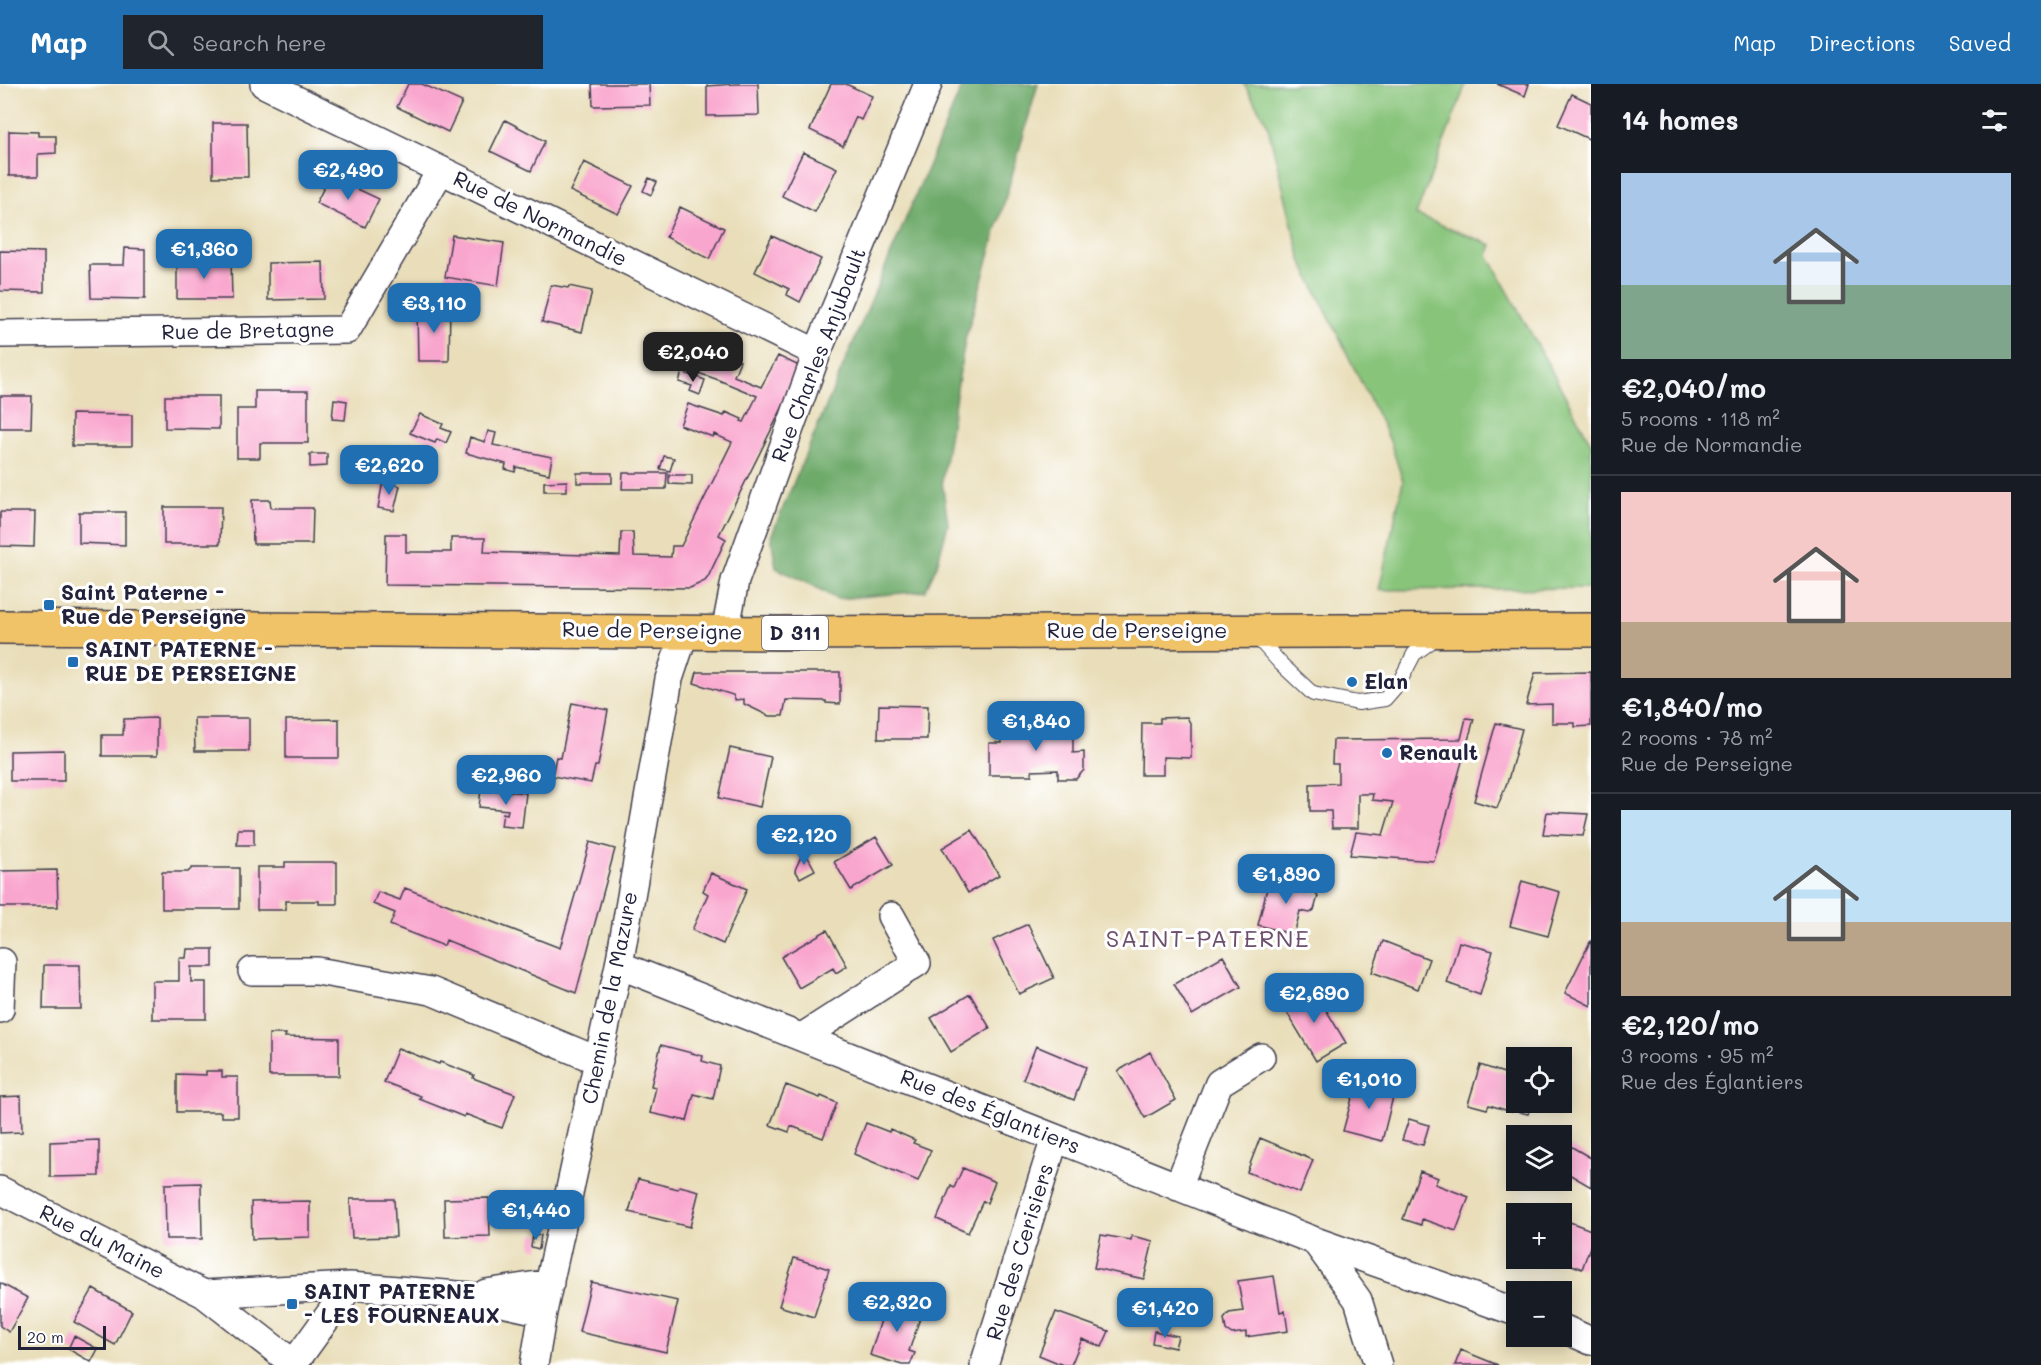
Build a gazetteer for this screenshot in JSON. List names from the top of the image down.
{
  "streets": {
    "main road": ["Rue de Perseigne", "D 311"],
    "street": [
      "Rue de Normandie",
      "Rue de Bretagne",
      "Rue Charles Anjubault",
      "Chemin de la Mazure",
      "Rue des Églantiers",
      "Rue du Maine",
      "Rue des Cerisiers"
    ]
  },
  "crossings": [
    ["Rue de Normandie", "Rue de Bretagne"],
    ["Rue de Normandie", "Rue Charles Anjubault"],
    ["Rue Charles Anjubault", "Rue de Perseigne"],
    ["Rue de Perseigne", "Chemin de la Mazure"],
    ["Chemin de la Mazure", "Rue des Églantiers"],
    ["Rue des Églantiers", "Rue des Cerisiers"]
  ],
  "districts": ["SAINT-PATERNE"],
  "places": {
    "transit": ["Saint Paterne - Rue de Perseigne", "SAINT PATERNE - RUE DE PERSEIGNE", "SAINT PATERNE - LES FOURNEAUX"],
    "other": ["Elan", "Renault"]
  },
  "scale_bar": "20 m",
  "page": {
    "header": "Map",
    "search": "Search here",
    "nav": ["Map", "Directions", "Saved"],
    "heading": "14 homes",
    "price": [
      "€2,490",
      "€1,360",
      "€3,110",
      "€2,040",
      "€2,620",
      "€1,840",
      "€2,960",
      "€2,120",
      "€1,890",
      "€2,690",
      "€1,010",
      "€1,440",
      "€2,320",
      "€1,420"
    ],
    "list": [
      {
        "name": "€2,040/mo",
        "note": "5 rooms · 118 m² · Rue de Normandie"
      },
      {
        "name": "€1,840/mo",
        "note": "2 rooms · 78 m² · Rue de Perseigne"
      },
      {
        "name": "€2,120/mo",
        "note": "3 rooms · 95 m² · Rue des Églantiers"
      }
    ],
    "map_buttons": ["+", "−"],
    "scale": "20 m"
  }
}
